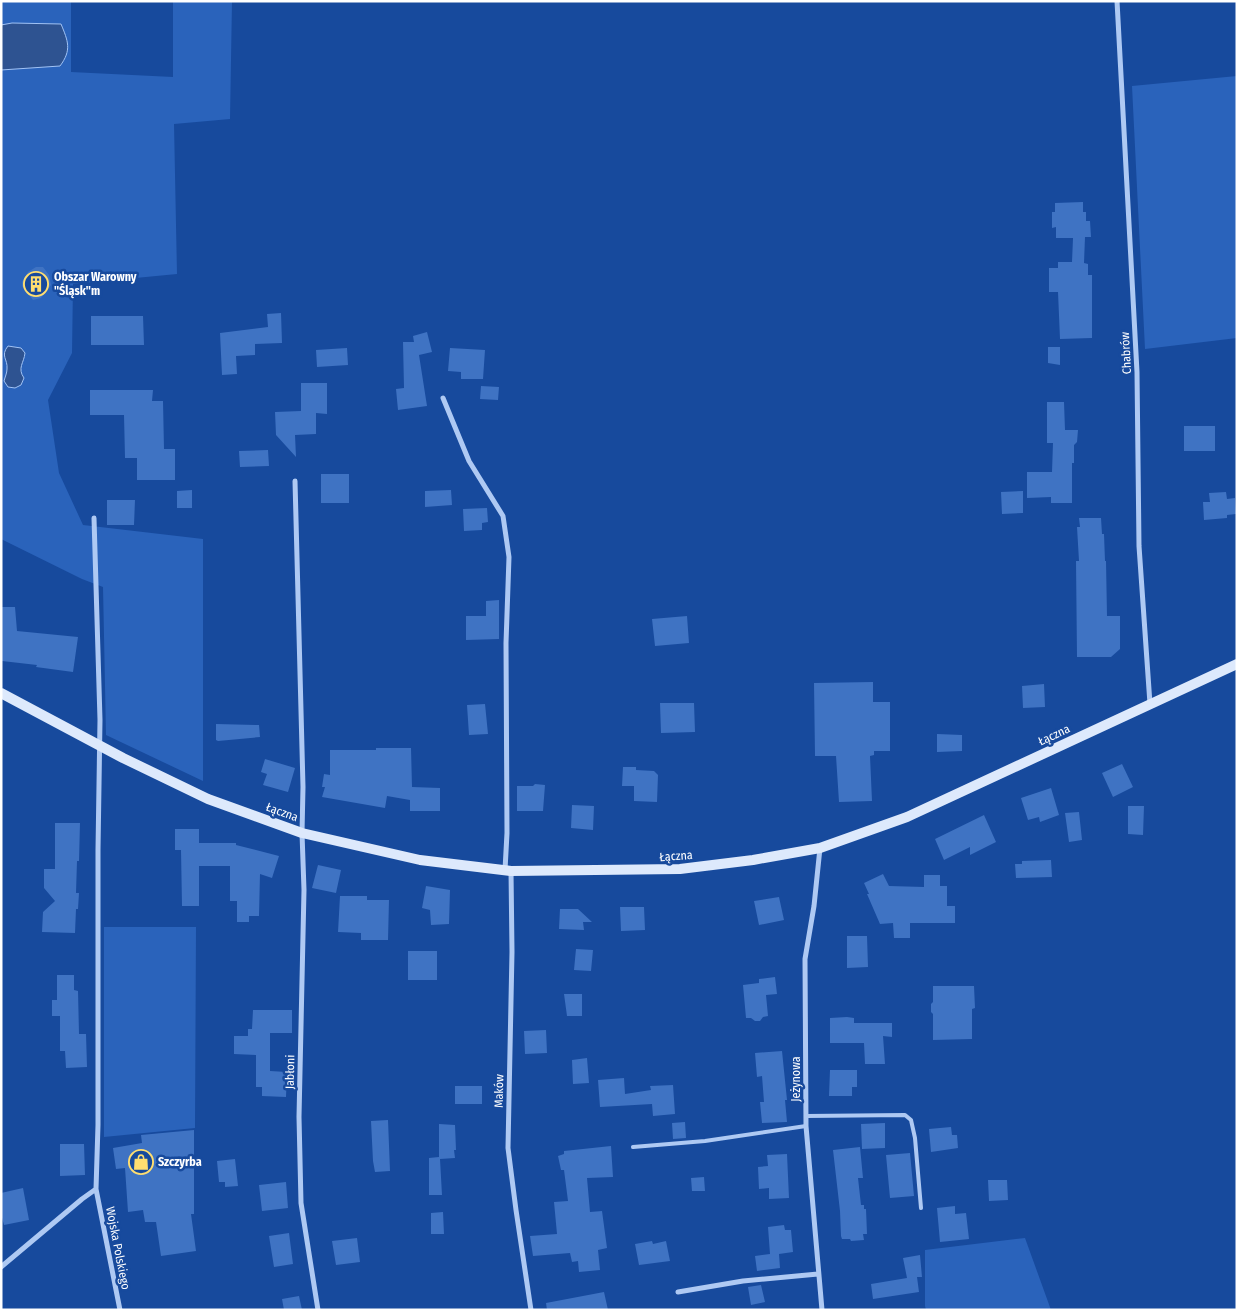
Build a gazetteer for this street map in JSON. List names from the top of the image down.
{
  "streets": {
    "street": [
      "Chabrów",
      "Łączna",
      "Jabłoni",
      "Jeżynowa",
      "Maków",
      "Wojska Polskiego"
    ]
  },
  "crossings": [
    ["Chabrów", "Łączna"],
    ["Łączna", "Jabłoni"],
    ["Łączna", "Jeżynowa"],
    ["Łączna", "Maków"],
    ["Łączna", "Wojska Polskiego"]
  ],
  "places": {
    "building": ["Obszar Warowny \"Śląsk\"m"],
    "shop": ["Szczyrba"]
  }
}
